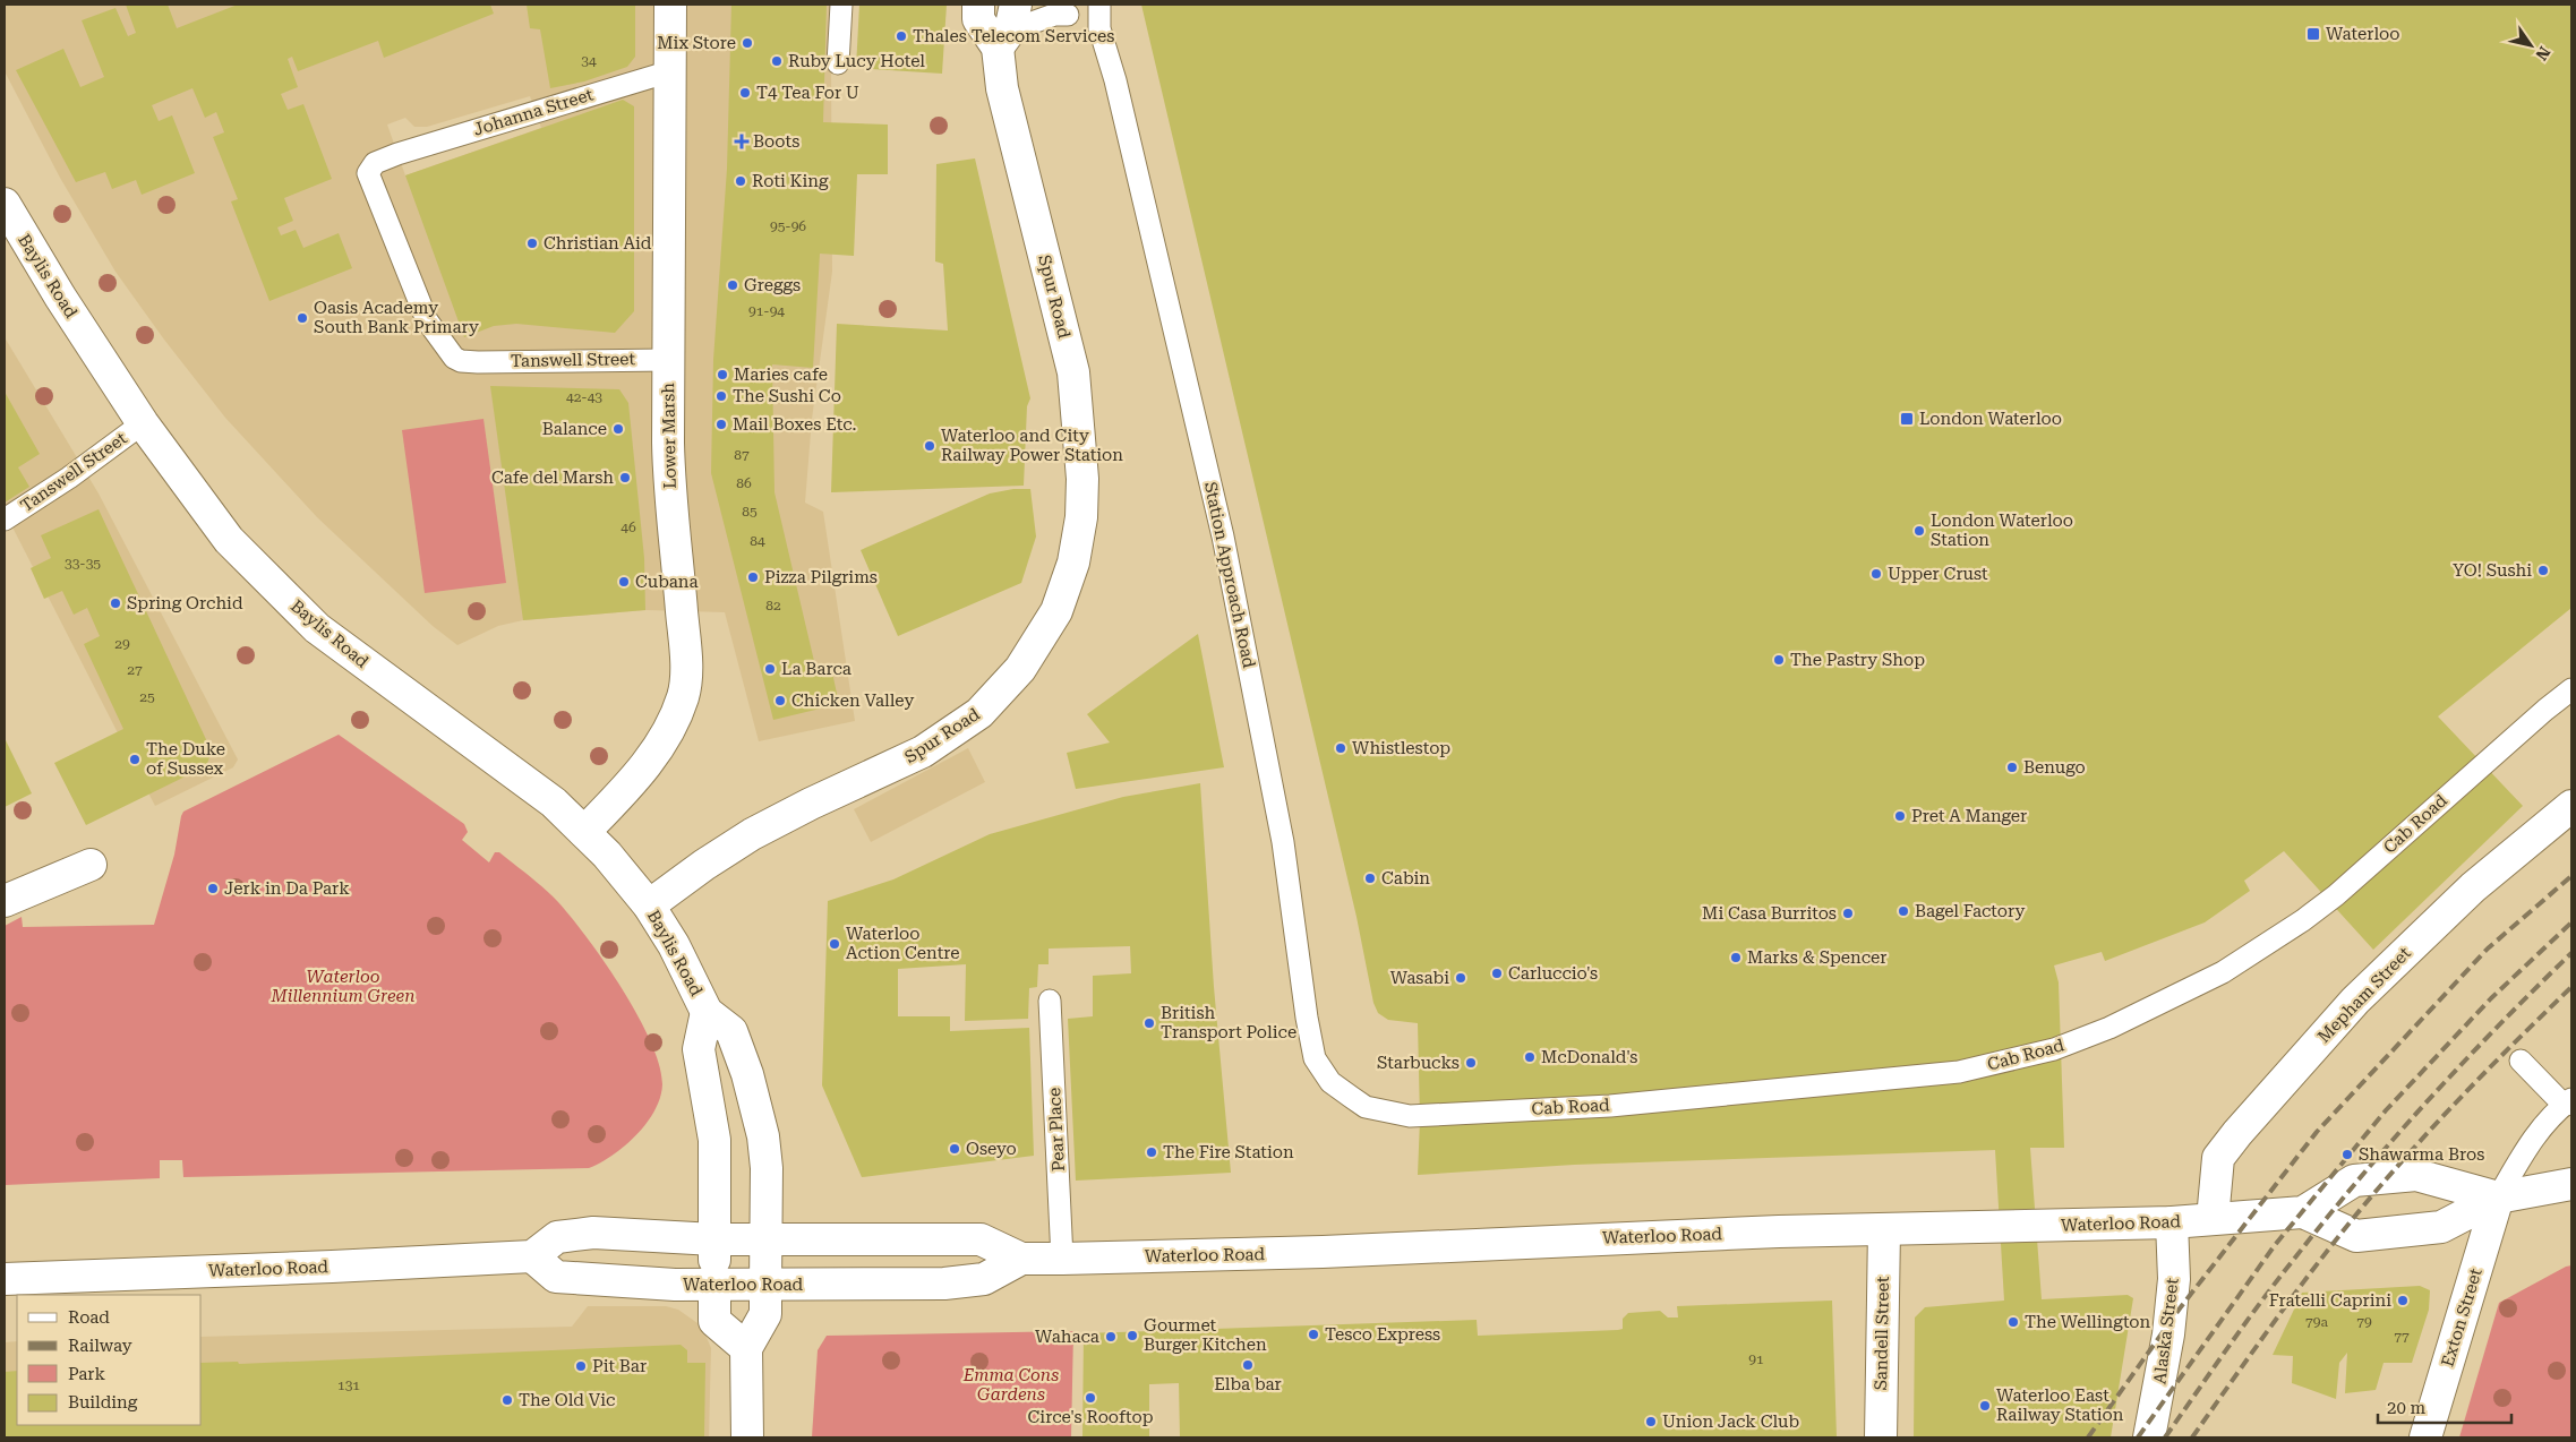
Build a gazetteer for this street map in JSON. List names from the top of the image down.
{
  "streets": {
    "main road": [
      "Baylis Road",
      "Spur Road",
      "Lower Marsh",
      "Mepham Street",
      "Waterloo Road",
      "Exton Street",
      "Alaska Street",
      "Sandell Street"
    ],
    "lane": [
      "Johanna Street",
      "Tanswell Street",
      "Station Approach Road",
      "Cab Road",
      "Pear Place"
    ]
  },
  "crossings": [
    ["Johanna Street", "Tanswell Street"],
    ["Johanna Street", "Lower Marsh"],
    ["Baylis Road", "Spur Road"],
    ["Baylis Road", "Tanswell Street"],
    ["Baylis Road", "Lower Marsh"],
    ["Baylis Road", "Waterloo Road"],
    ["Tanswell Street", "Lower Marsh"],
    ["Station Approach Road", "Cab Road"],
    ["Mepham Street", "Waterloo Road"],
    ["Pear Place", "Waterloo Road"],
    ["Waterloo Road", "Exton Street"],
    ["Waterloo Road", "Alaska Street"],
    ["Waterloo Road", "Sandell Street"]
  ],
  "parks": ["Waterloo Millennium Green", "Emma Cons Gardens"],
  "places": {
    "transit": ["Waterloo", "London Waterloo"],
    "other": [
      "Thales Telecom Services",
      "Mix Store",
      "Ruby Lucy Hotel",
      "T4 Tea For U",
      "Roti King",
      "Christian Aid",
      "Greggs",
      "Oasis Academy South Bank Primary",
      "Maries cafe",
      "The Sushi Co",
      "Mail Boxes Etc.",
      "Balance",
      "Waterloo and City Railway Power Station",
      "Cafe del Marsh",
      "London Waterloo Station",
      "YO! Sushi",
      "Upper Crust",
      "Pizza Pilgrims",
      "Cubana",
      "Spring Orchid",
      "The Pastry Shop",
      "La Barca",
      "Chicken Valley",
      "Whistlestop",
      "The Duke of Sussex",
      "Benugo",
      "Pret A Manger",
      "Cabin",
      "Jerk in Da Park",
      "Bagel Factory",
      "Mi Casa Burritos",
      "Waterloo Action Centre",
      "Marks & Spencer",
      "Carluccio's",
      "Wasabi",
      "British Transport Police",
      "McDonald's",
      "Starbucks",
      "Oseyo",
      "The Fire Station",
      "Shawarma Bros",
      "Fratelli Caprini",
      "The Wellington",
      "Tesco Express",
      "Gourmet Burger Kitchen",
      "Wahaca",
      "Elba bar",
      "Pit Bar",
      "Circe's Rooftop",
      "The Old Vic",
      "Waterloo East Railway Station",
      "Union Jack Club"
    ],
    "health": ["Boots"]
  },
  "house_numbers": [
    "34",
    "95-96",
    "91-94",
    "42-43",
    "87",
    "86",
    "85",
    "46",
    "84",
    "33-35",
    "82",
    "29",
    "27",
    "25",
    "79a",
    "79",
    "77",
    "91",
    "131"
  ],
  "legend": [
    "Road",
    "Railway",
    "Park",
    "Building"
  ],
  "scale_bar": "20 m",
  "north": "bottom right"
}
